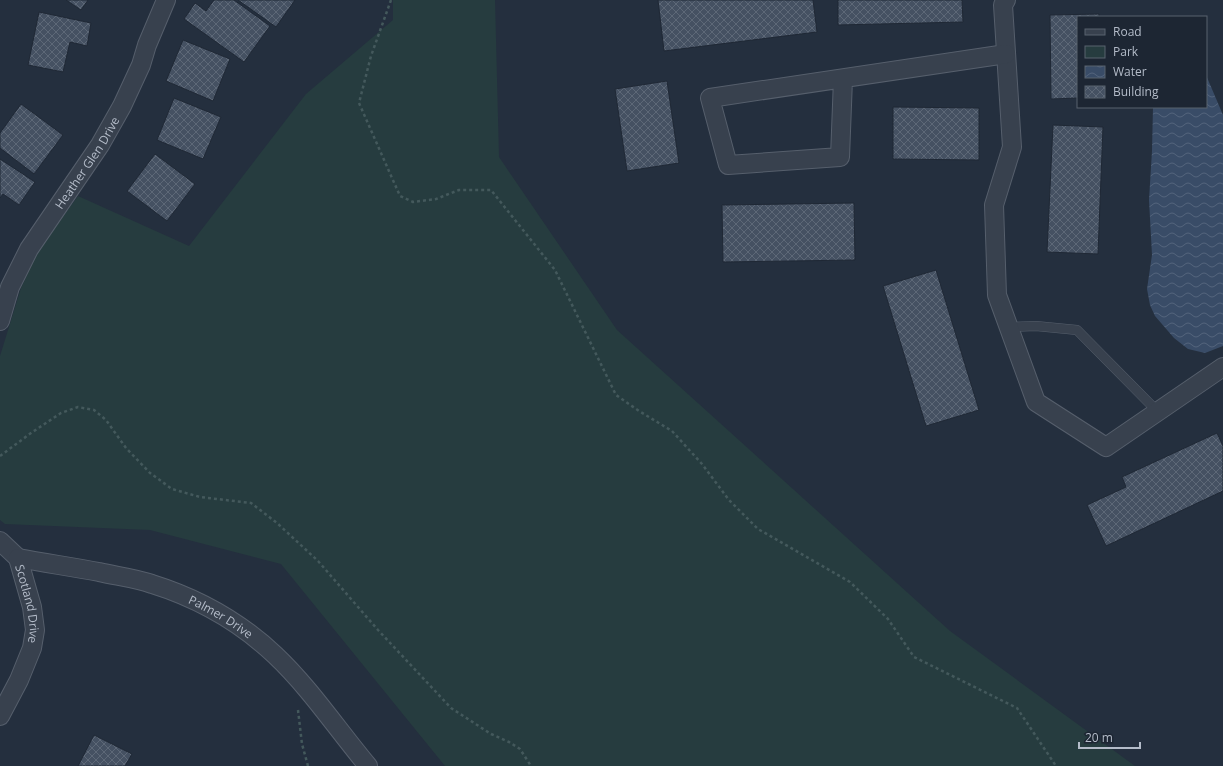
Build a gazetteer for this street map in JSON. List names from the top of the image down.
{
  "streets": {
    "street": ["Heather Glen Drive", "Scotland Drive", "Palmer Drive"]
  },
  "crossings": [
    ["Scotland Drive", "Palmer Drive"]
  ],
  "legend": [
    "Road",
    "Park",
    "Water",
    "Building"
  ],
  "scale_bar": "20 m"
}
